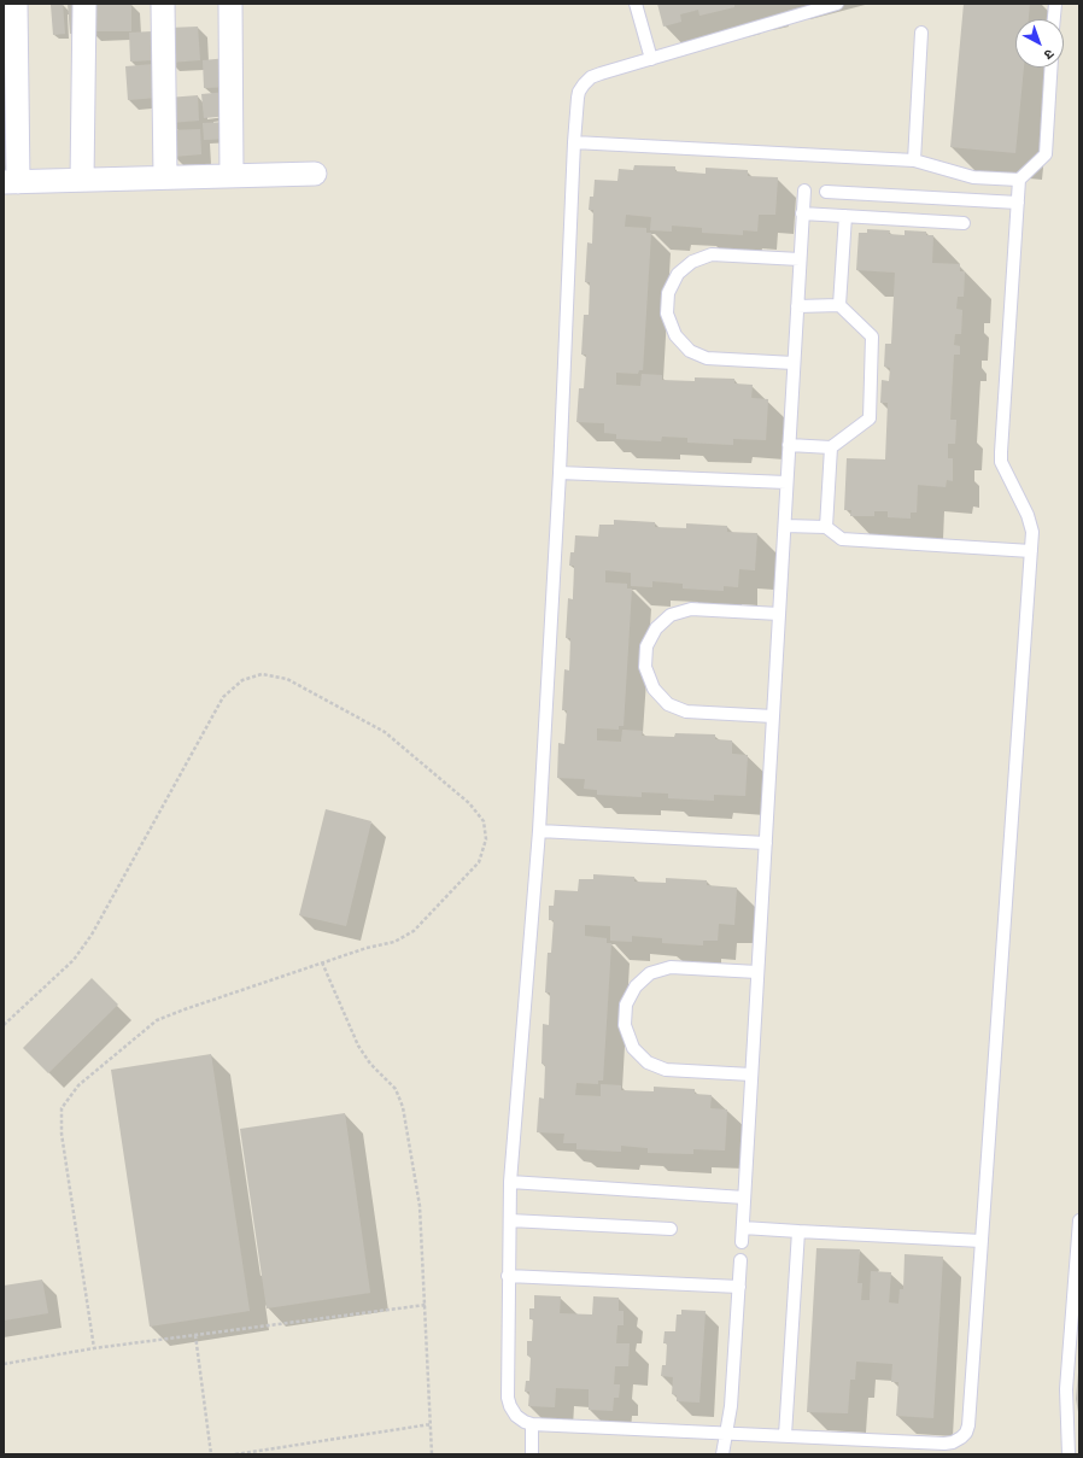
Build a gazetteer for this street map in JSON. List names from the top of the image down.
{
  "north": "bottom right"
}
